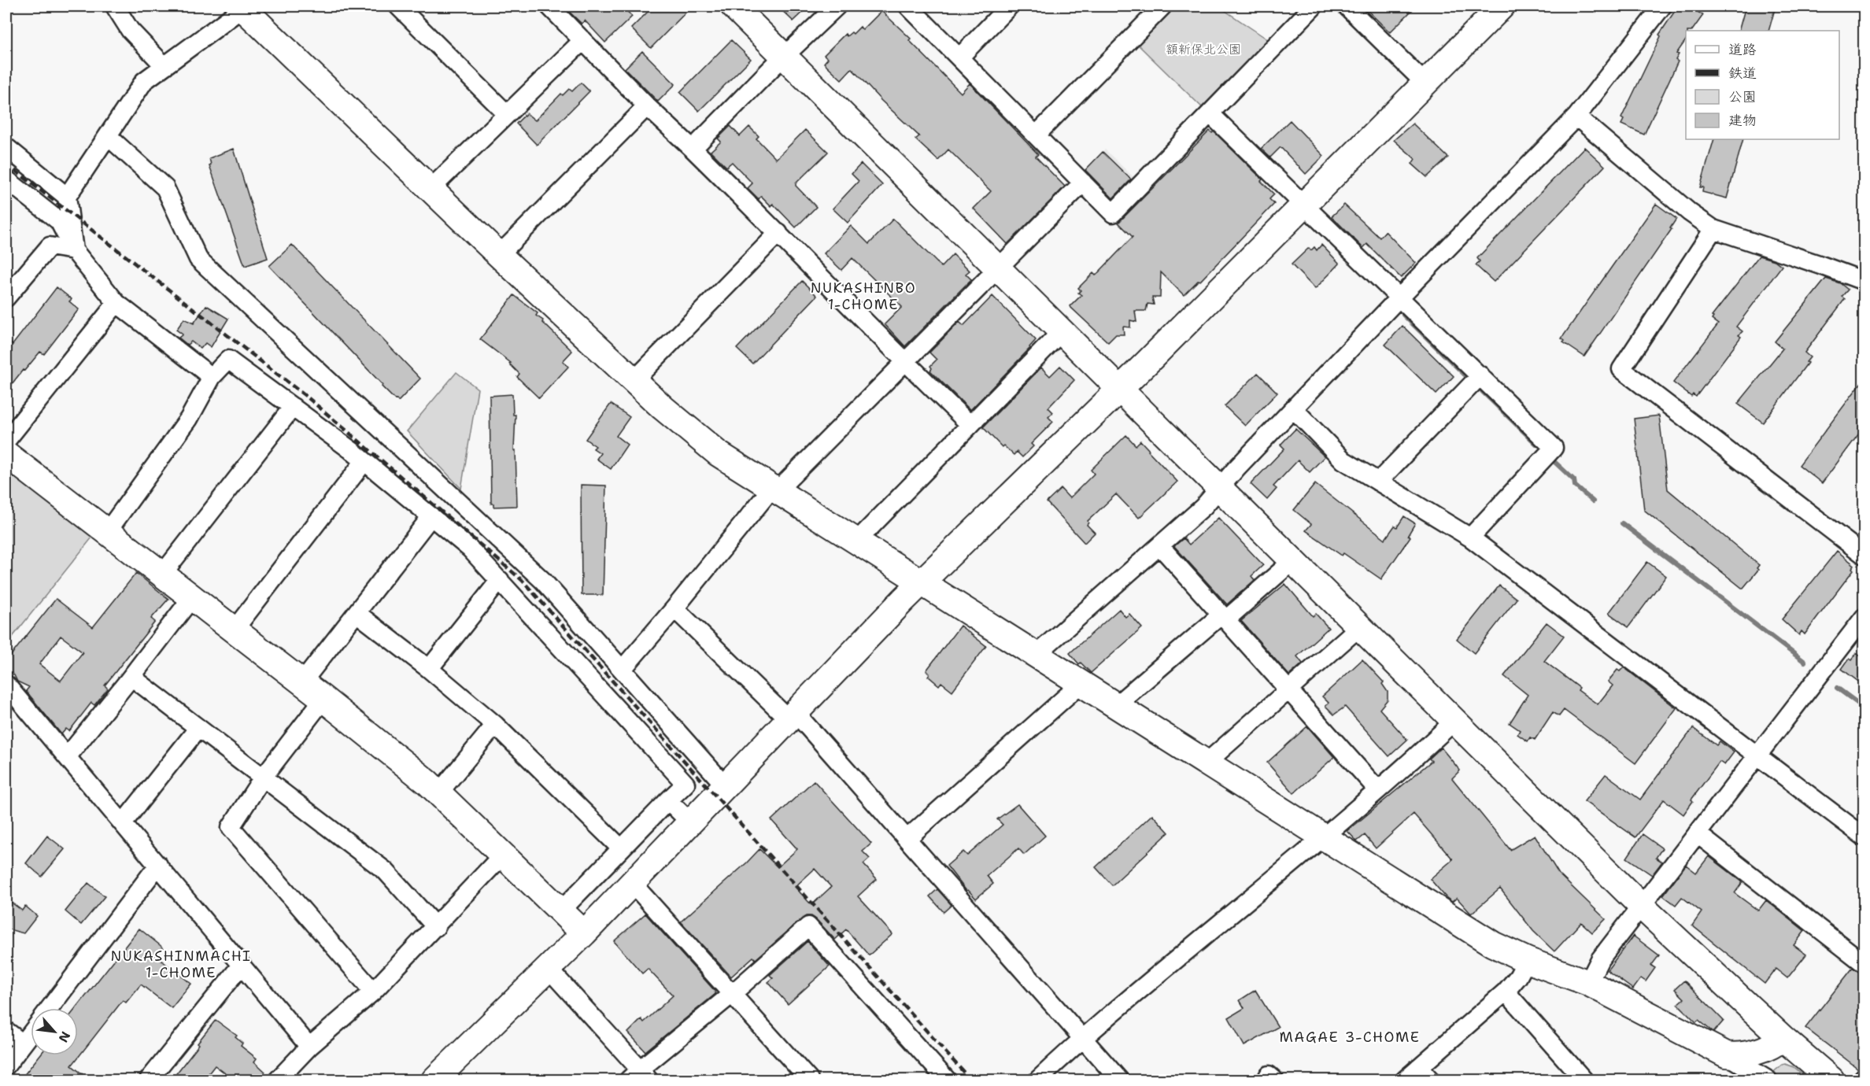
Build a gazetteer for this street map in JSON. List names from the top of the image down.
{
  "districts": ["NUKASHINBO 1-CHOME", "NUKASHINMACHI 1-CHOME", "MAGAE 3-CHOME"],
  "parks": ["額新保北公園"],
  "legend": [
    "道路",
    "鉄道",
    "公園",
    "建物"
  ],
  "north": "bottom right"
}
